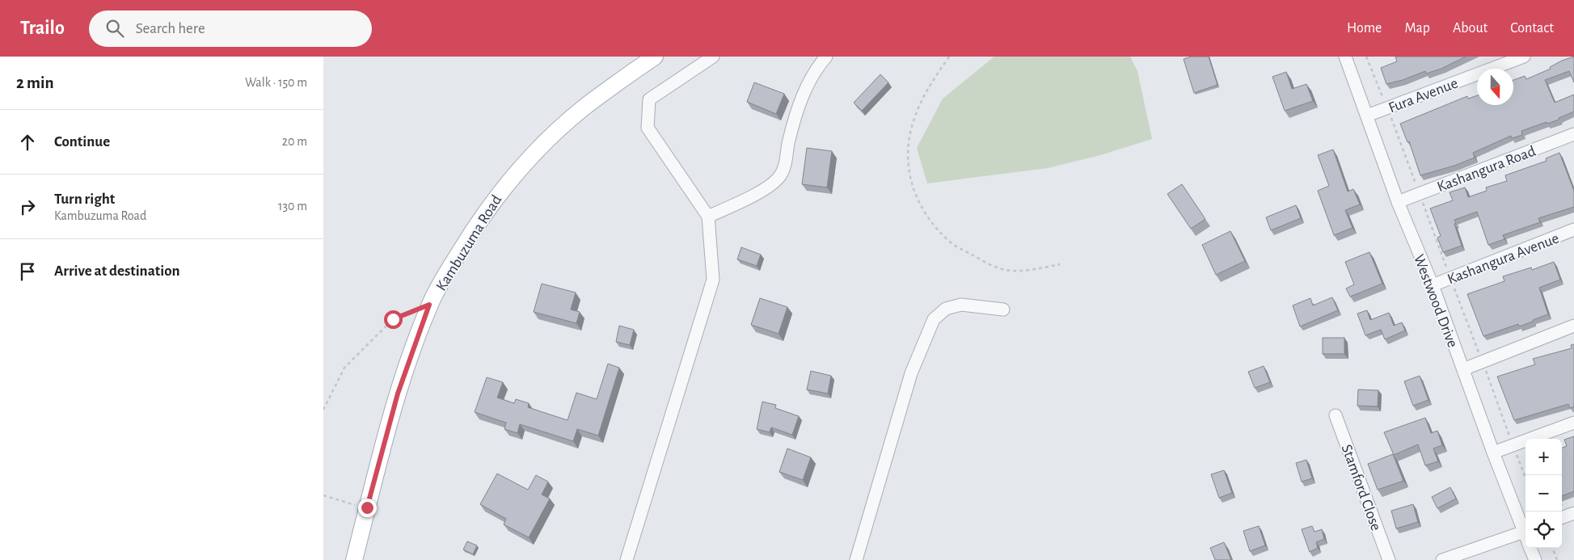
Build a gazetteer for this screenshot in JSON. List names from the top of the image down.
{
  "streets": {
    "main road": ["Kambuzuma Road"],
    "street": [
      "Fura Avenue",
      "Kashangura Road",
      "Kashangura Avenue",
      "Westwood Drive",
      "Stamford Close"
    ]
  },
  "crossings": [
    ["Fura Avenue", "Westwood Drive"],
    ["Kashangura Road", "Westwood Drive"],
    ["Kashangura Avenue", "Westwood Drive"]
  ],
  "north": "bottom",
  "page": {
    "header": "Trailo",
    "search": "Search here",
    "nav": [
      "Home",
      "Map",
      "About",
      "Contact"
    ],
    "heading": ["2 min", "Walk · 150 m"],
    "list": [
      ["Continue", "20 m"],
      ["Turn right", "Kambuzuma Road", "130 m"],
      "Arrive at destination"
    ],
    "map_buttons": ["+", "−"]
  }
}
